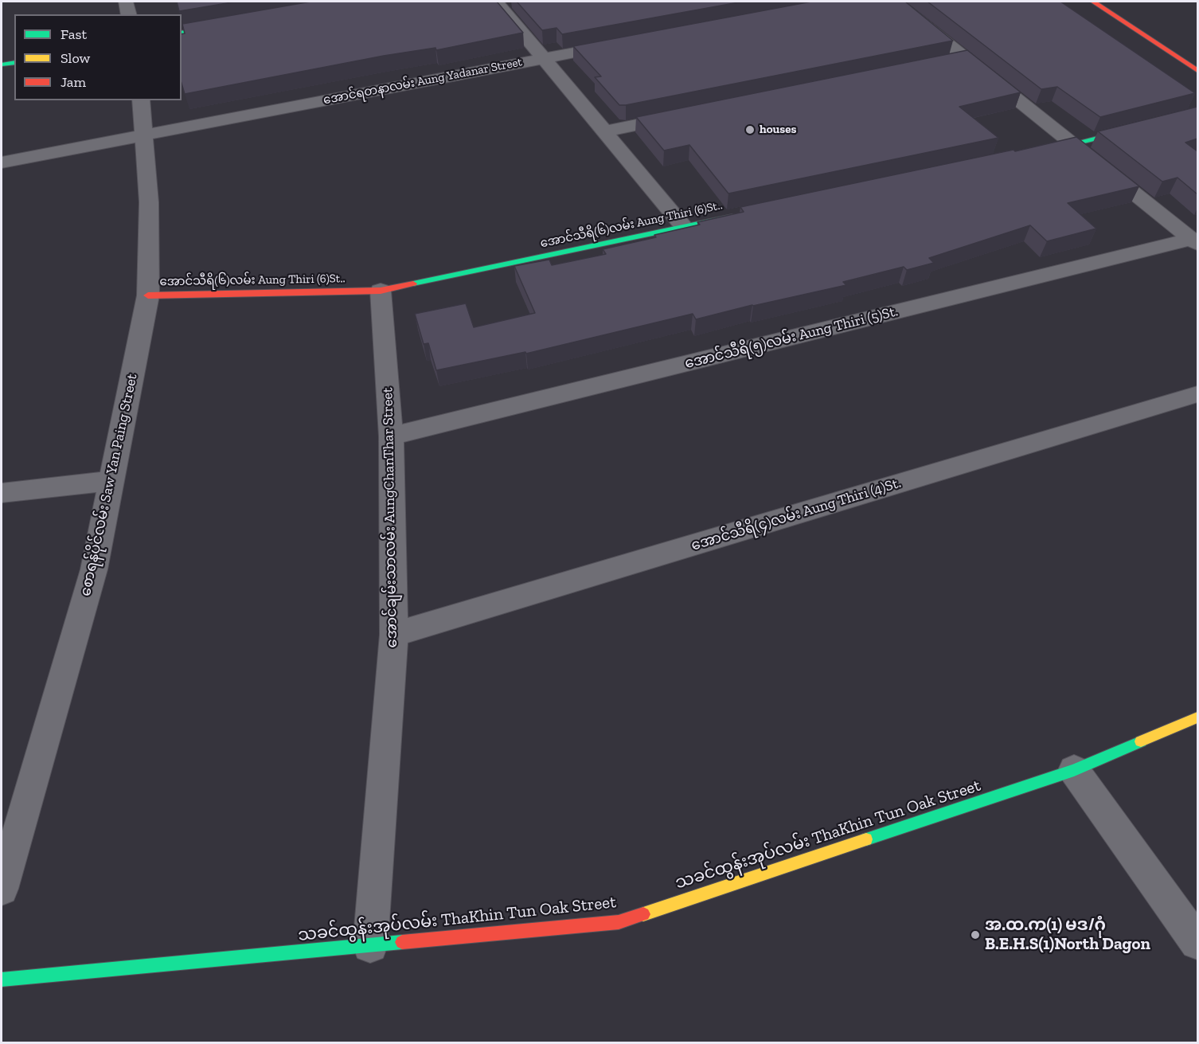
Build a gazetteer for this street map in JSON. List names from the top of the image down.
{
  "streets": {
    "street": [
      "အောင်ရတနာလမ်း Aung Yadanar Street",
      "အောင်သီရိ(၆)လမ်း Aung Thiri (6)St..",
      "အောင်သီရိ(၅)လမ်း Aung Thiri (5)St.",
      "စောရန်ပိုင်လမ်း Saw Yan Paing Street",
      "အောင်သီရိ(၄)လမ်း Aung Thiri (4)St.",
      "အောင်ချမ်းသာလမ်း AungChanThar Street",
      "သခင်ထွန်းအုပ်လမ်း ThaKhin Tun Oak Street"
    ]
  },
  "crossings": [
    ["အောင်ရတနာလမ်း Aung Yadanar Street", "စောရန်ပိုင်လမ်း Saw Yan Paing Street"],
    ["အောင်သီရိ(၆)လမ်း Aung Thiri (6)St..", "စောရန်ပိုင်လမ်း Saw Yan Paing Street"],
    ["အောင်သီရိ(၆)လမ်း Aung Thiri (6)St..", "အောင်ချမ်းသာလမ်း AungChanThar Street"],
    ["အောင်သီရိ(၅)လမ်း Aung Thiri (5)St.", "အောင်ချမ်းသာလမ်း AungChanThar Street"],
    ["အောင်သီရိ(၄)လမ်း Aung Thiri (4)St.", "အောင်ချမ်းသာလမ်း AungChanThar Street"],
    ["အောင်ချမ်းသာလမ်း AungChanThar Street", "သခင်ထွန်းအုပ်လမ်း ThaKhin Tun Oak Street"]
  ],
  "places": ["houses", "အ.ထ.က(1) မဒ/ဂုံ B.E.H.S(1)North Dagon"],
  "legend": ["Fast", "Slow", "Jam"]
}
